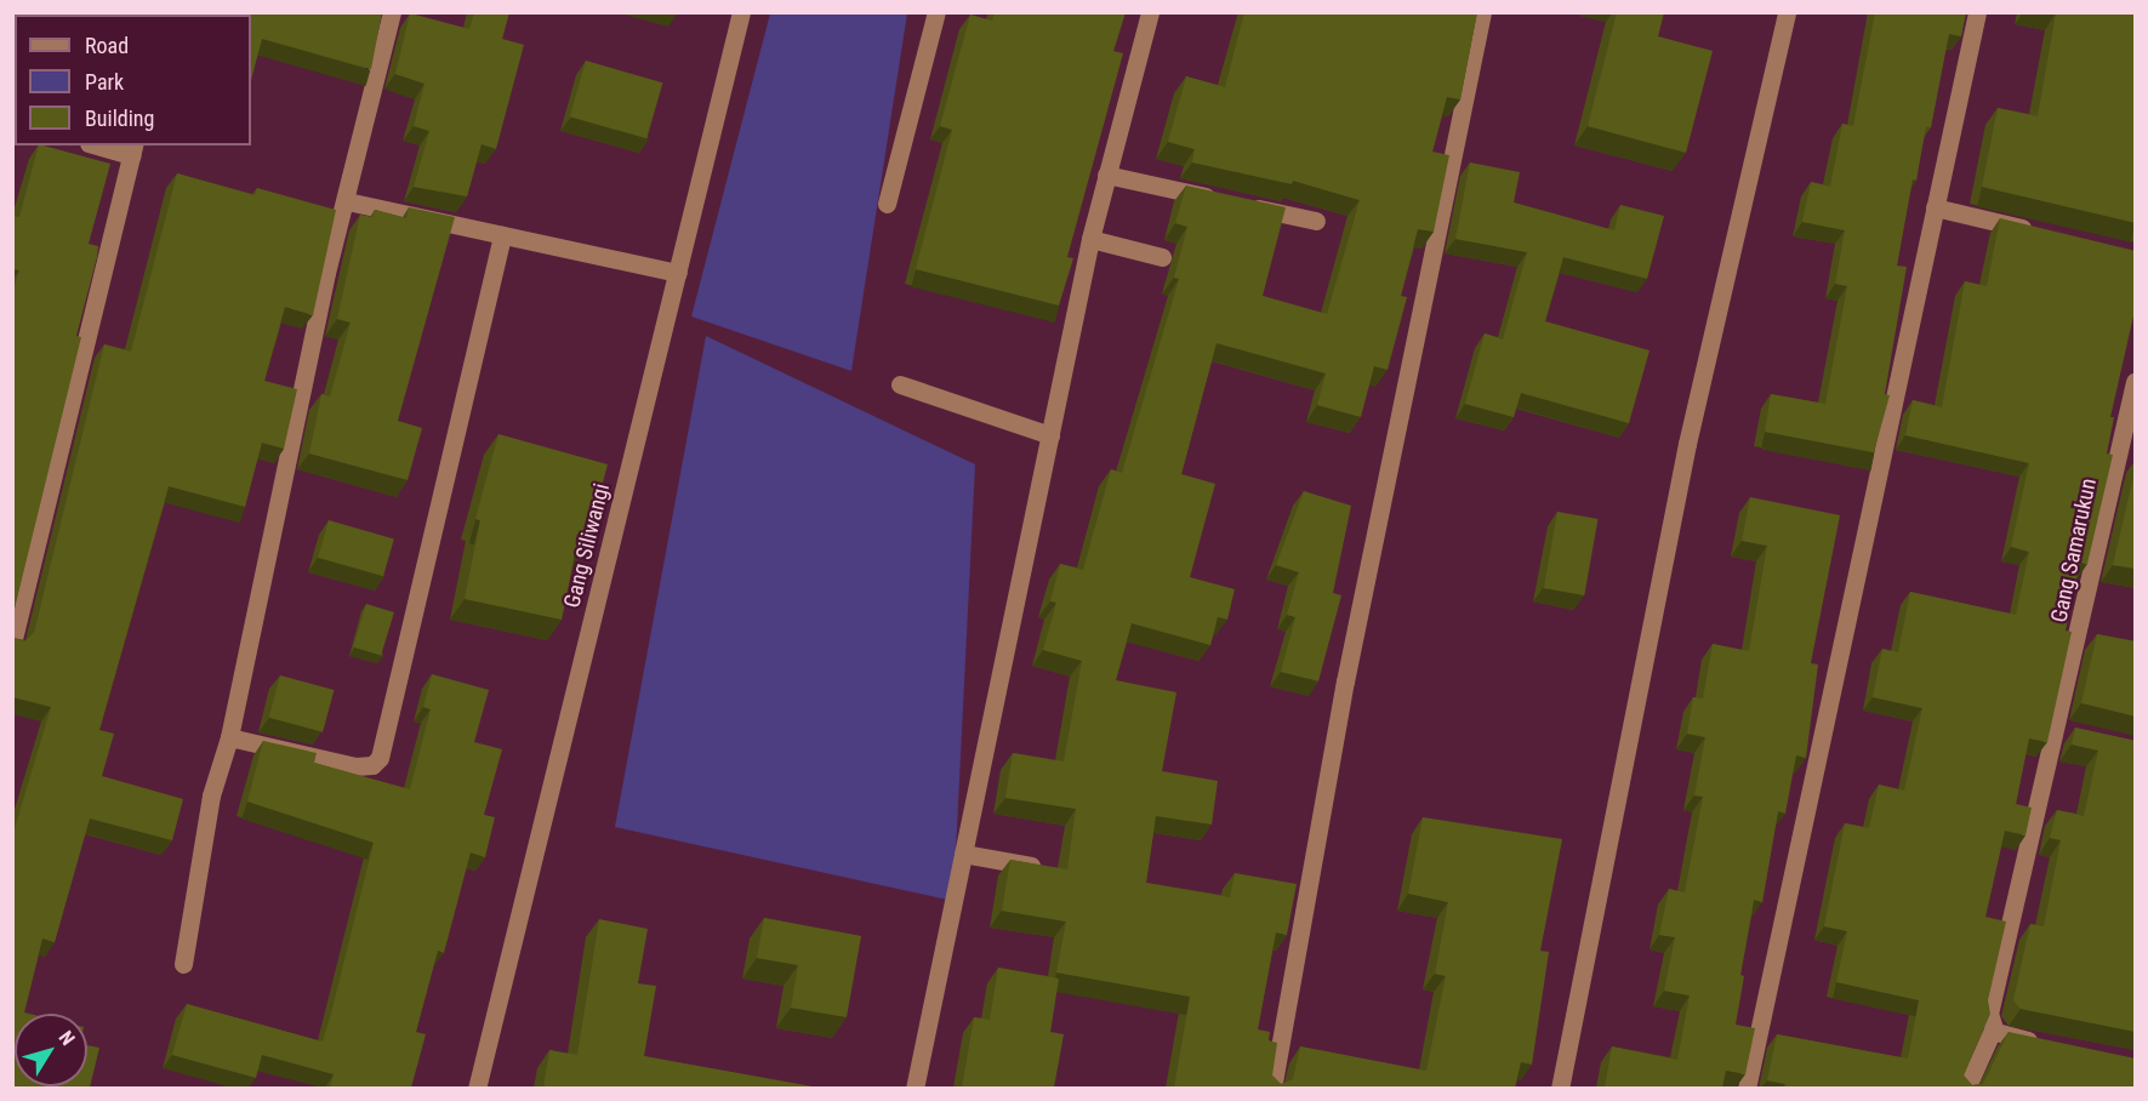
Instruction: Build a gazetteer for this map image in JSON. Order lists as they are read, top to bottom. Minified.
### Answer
{"streets":{"street":["Gang Siliwangi","Gang Samarukun"]},"legend":["Road","Park","Building"],"north":"top right"}
